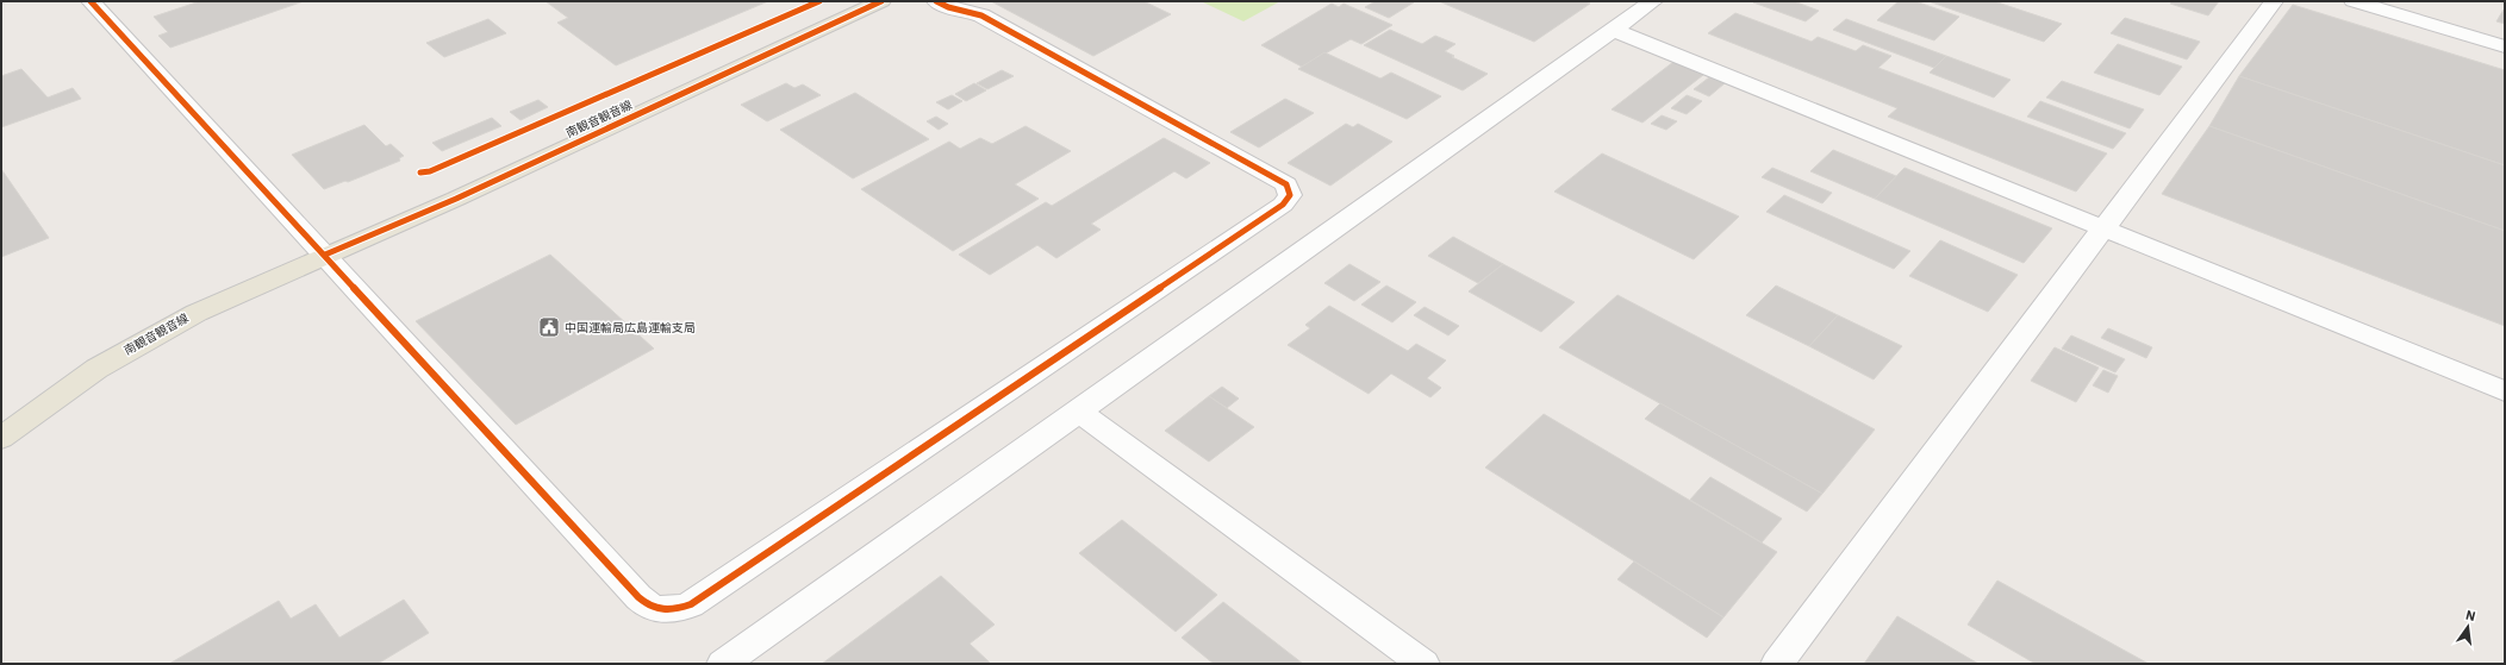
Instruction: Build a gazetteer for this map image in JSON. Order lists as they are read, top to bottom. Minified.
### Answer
{"streets":{"main road":["南観音観音線"]},"places":{"public building":["中国運輸局広島運輸支局"]},"north":"top"}
